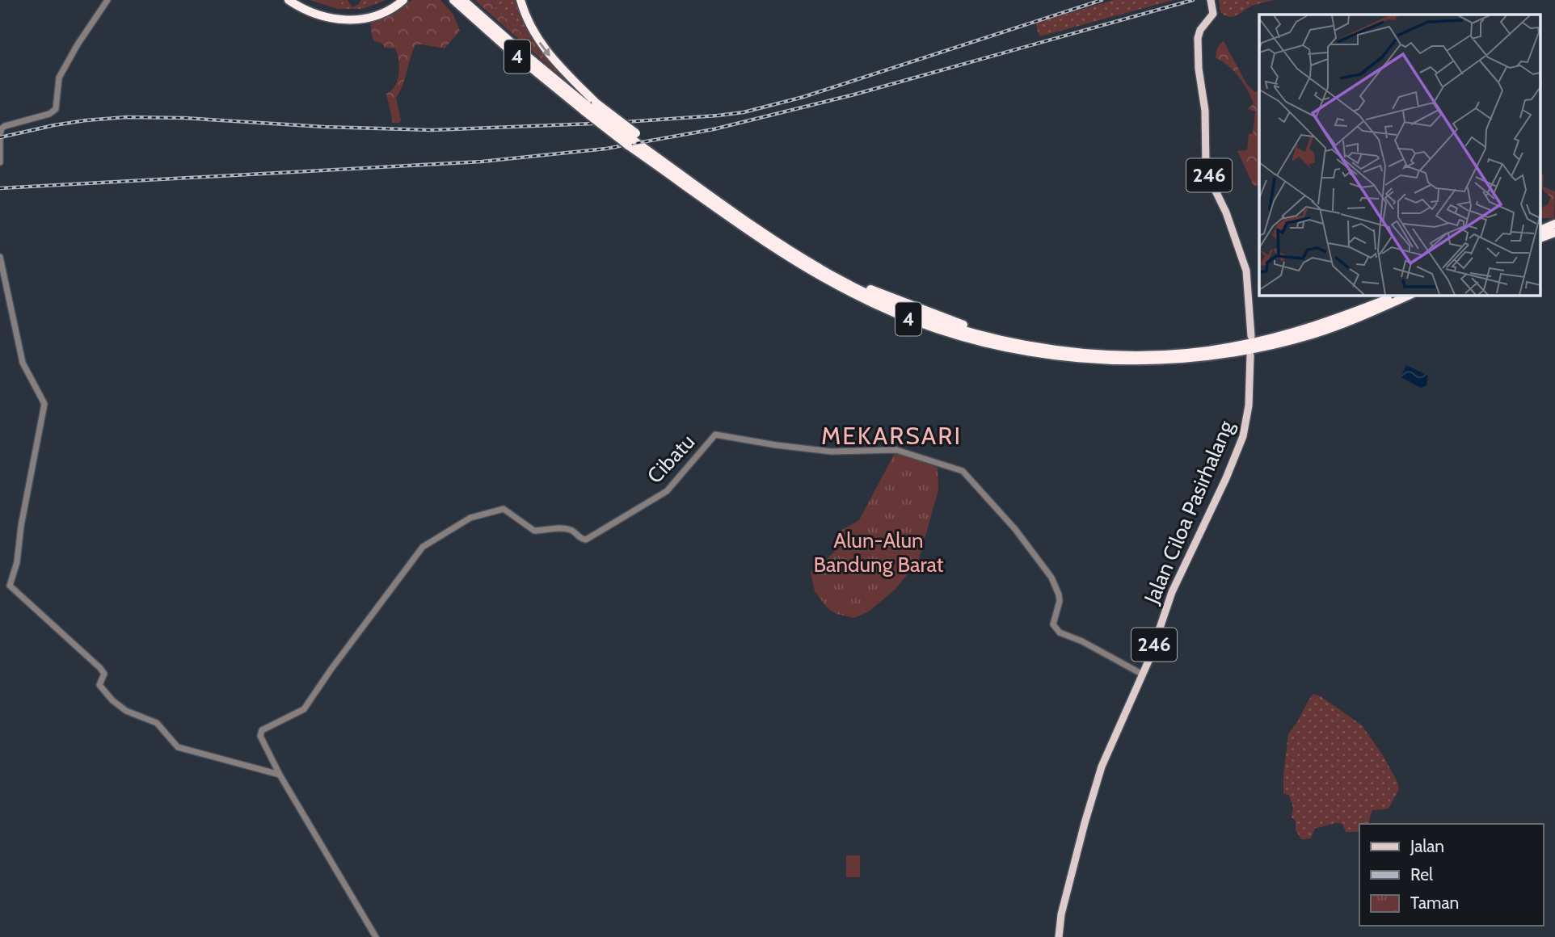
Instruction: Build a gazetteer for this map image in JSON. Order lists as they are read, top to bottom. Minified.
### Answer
{"streets":{"highway":["4"],"main road":["246","Jalan Ciloa Pasirhalang"],"street":["Cibatu"]},"crossings":[["Cibatu","Jalan Ciloa Pasirhalang"]],"districts":["MEKARSARI"],"parks":["Alun-Alun Bandung Barat"],"legend":["Jalan","Rel","Taman"]}
